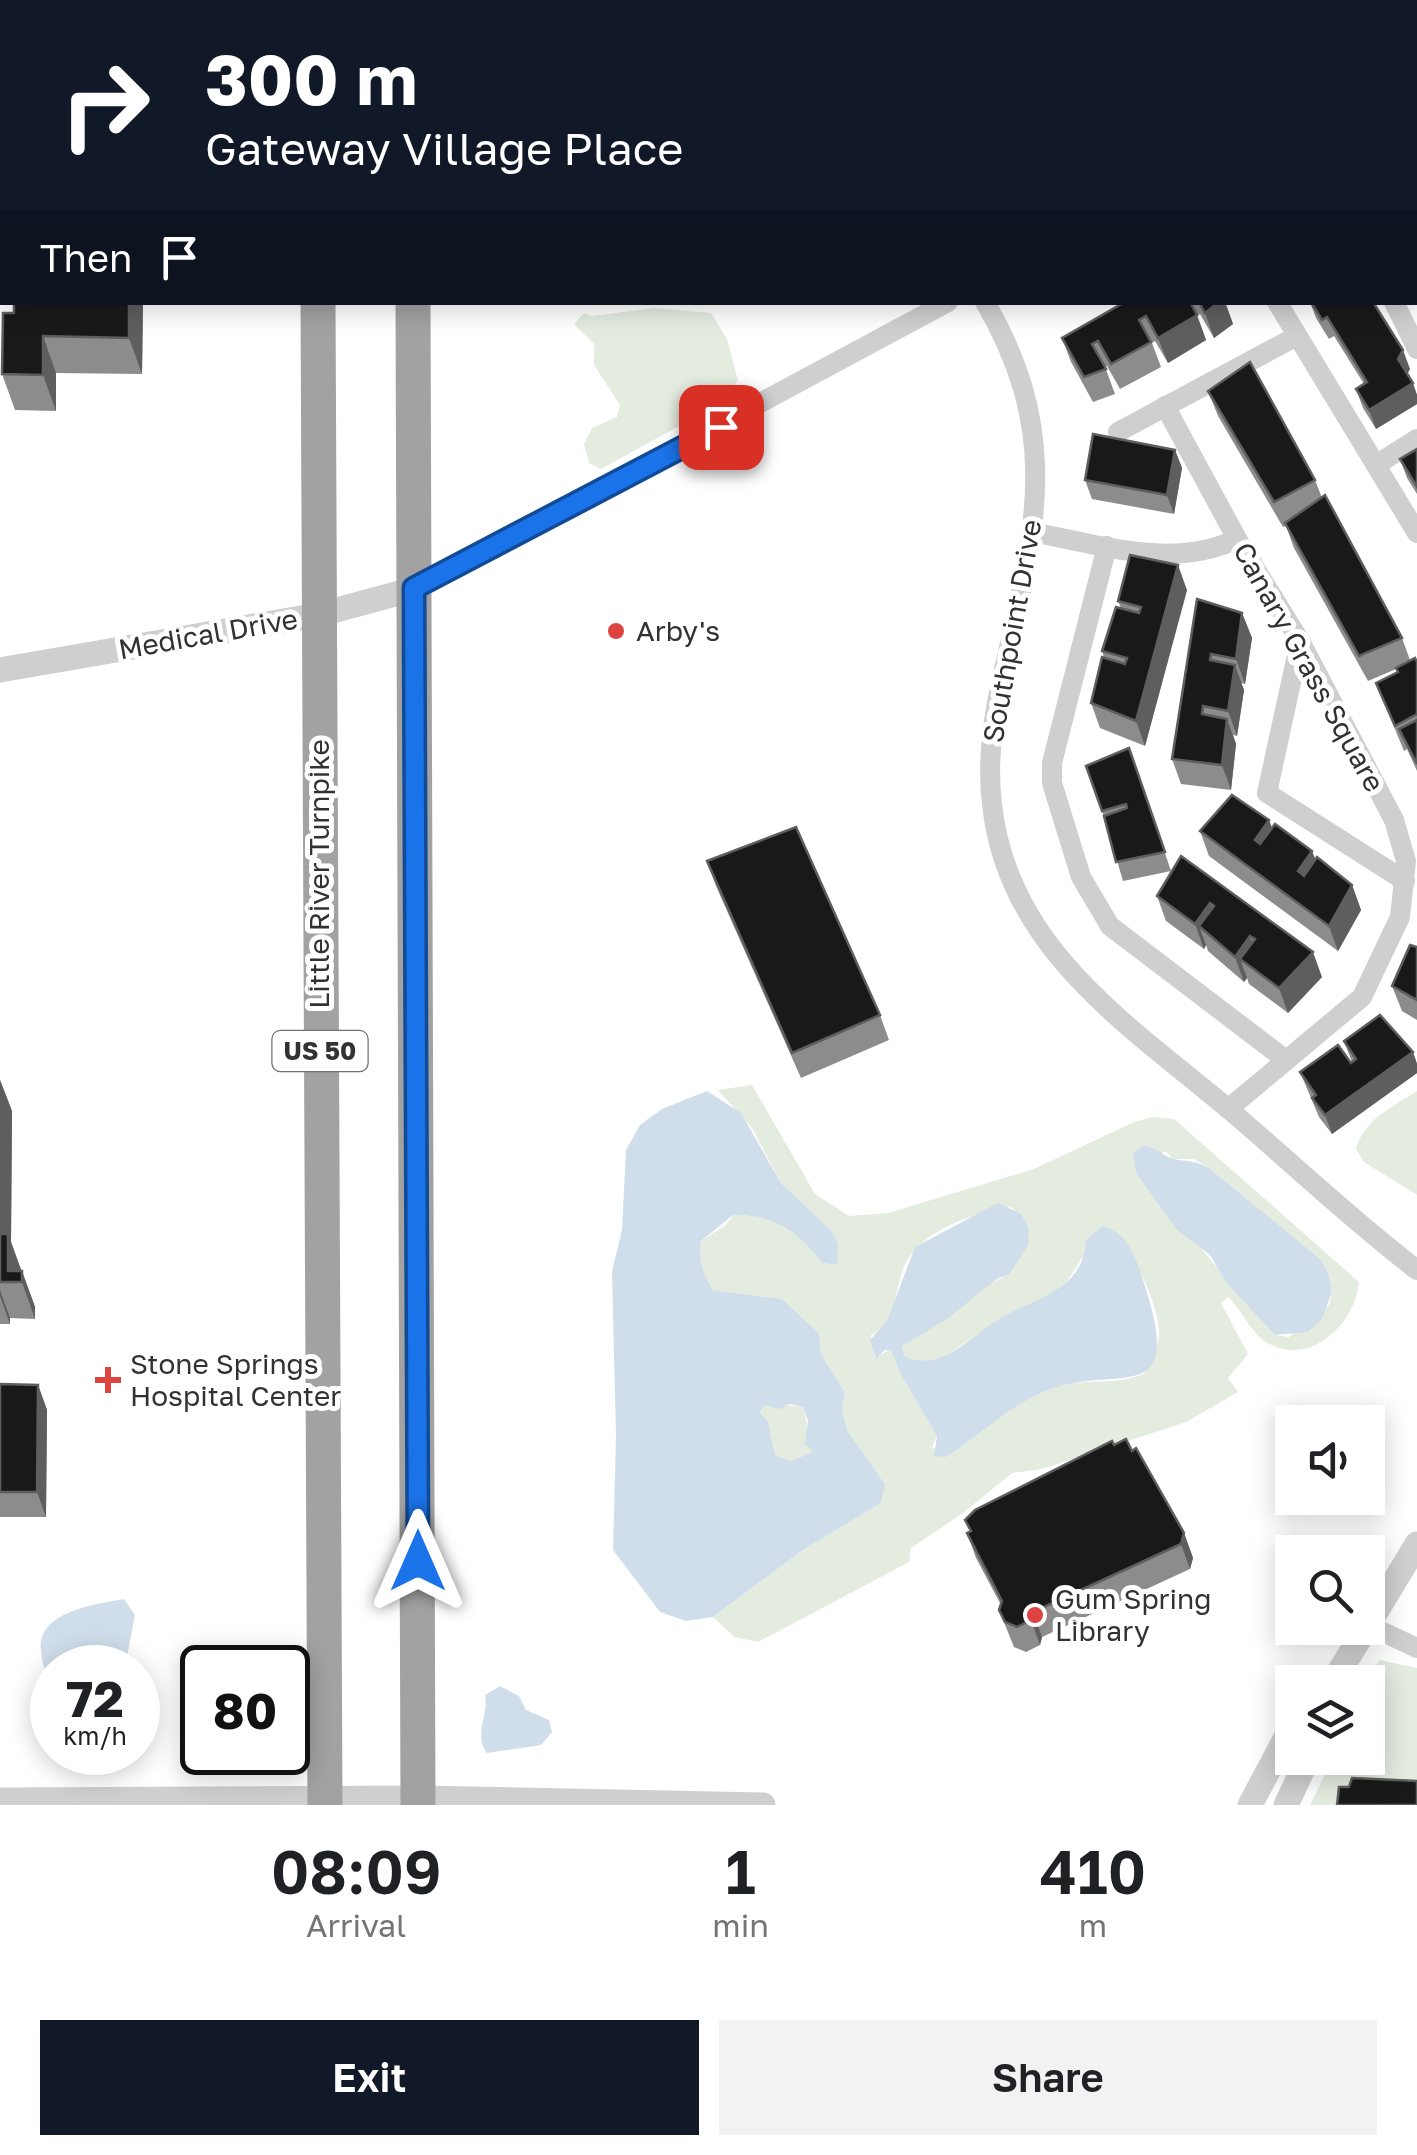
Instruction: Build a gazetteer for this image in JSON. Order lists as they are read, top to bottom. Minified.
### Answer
{"streets":{"highway":["Little River Turnpike","US 50"],"street":["Southpoint Drive","Medical Drive","Canary Grass Square"]},"crossings":[["Southpoint Drive","Canary Grass Square"],["Medical Drive","Little River Turnpike"]],"places":{"other":["Arby's","Gum Spring Library"],"health":["Stone Springs Hospital Center"]},"page":{"turn":["300 m","Gateway Village Place"],"then":"Then","speed":"72 km/h","limit":"80","eta":["08:09","Arrival","1","min","410","m"],"buttons":["Exit","Share"]}}
